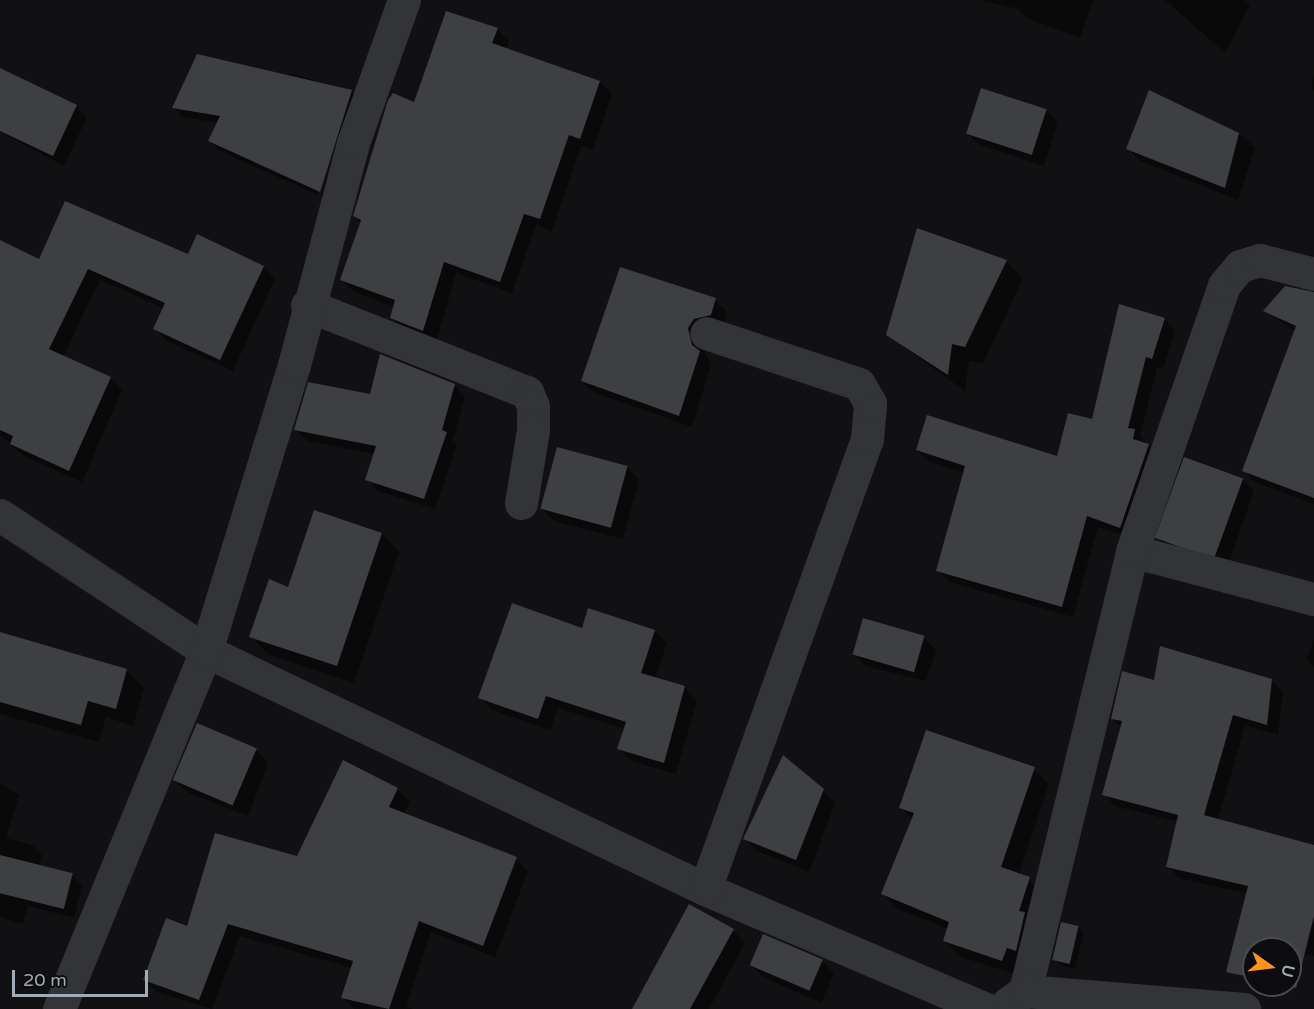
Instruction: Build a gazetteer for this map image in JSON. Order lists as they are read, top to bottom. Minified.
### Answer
{"scale_bar":"20 m","north":"right"}
